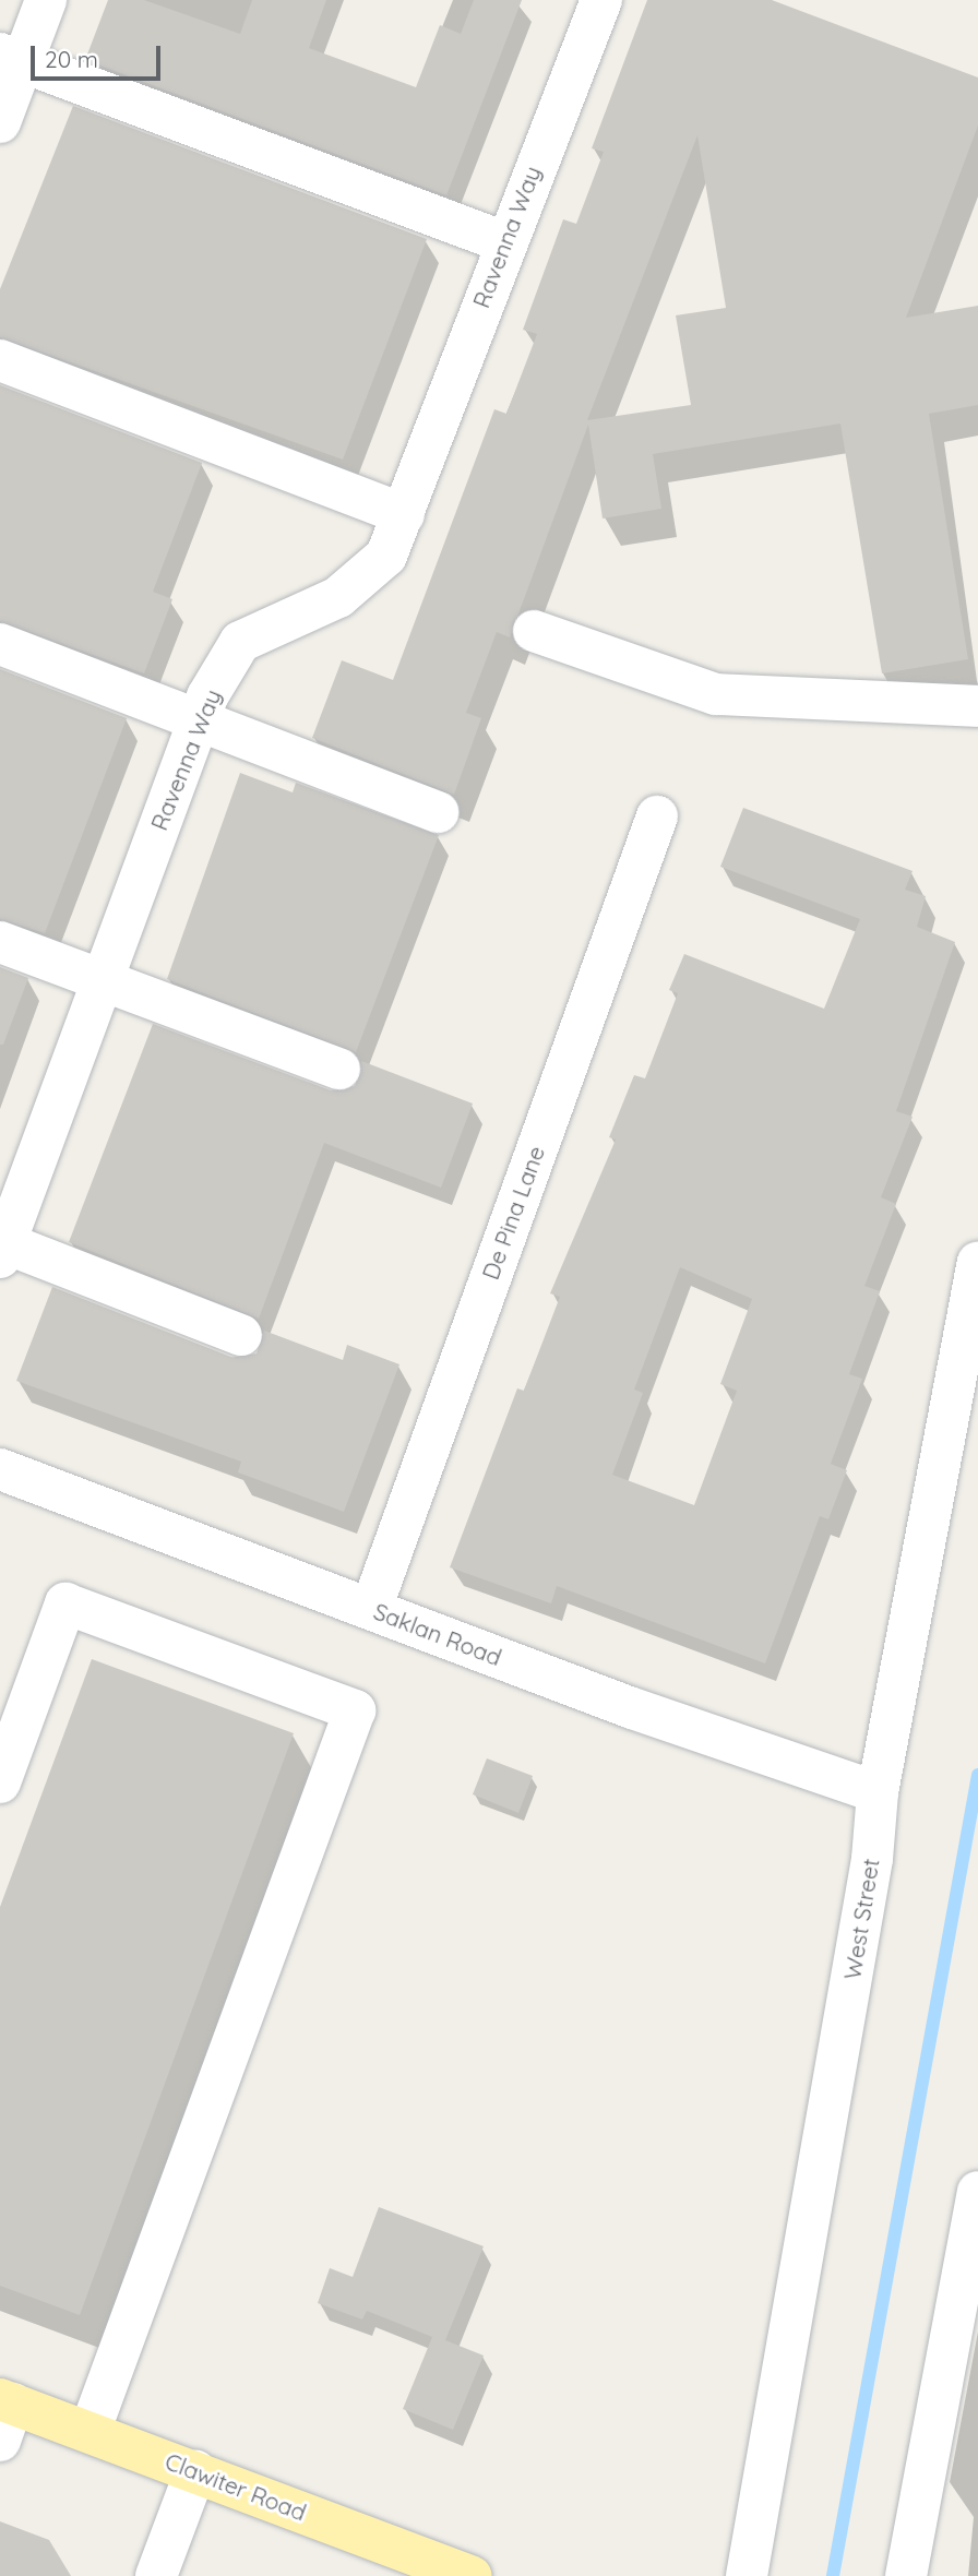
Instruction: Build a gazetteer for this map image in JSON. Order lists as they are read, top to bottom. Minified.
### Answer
{"streets":{"main road":["Clawiter Road"],"street":["Ravenna Way","De Pina Lane","Saklan Road","West Street"]},"crossings":[["De Pina Lane","Saklan Road"],["Saklan Road","West Street"]],"scale_bar":"20 m"}
